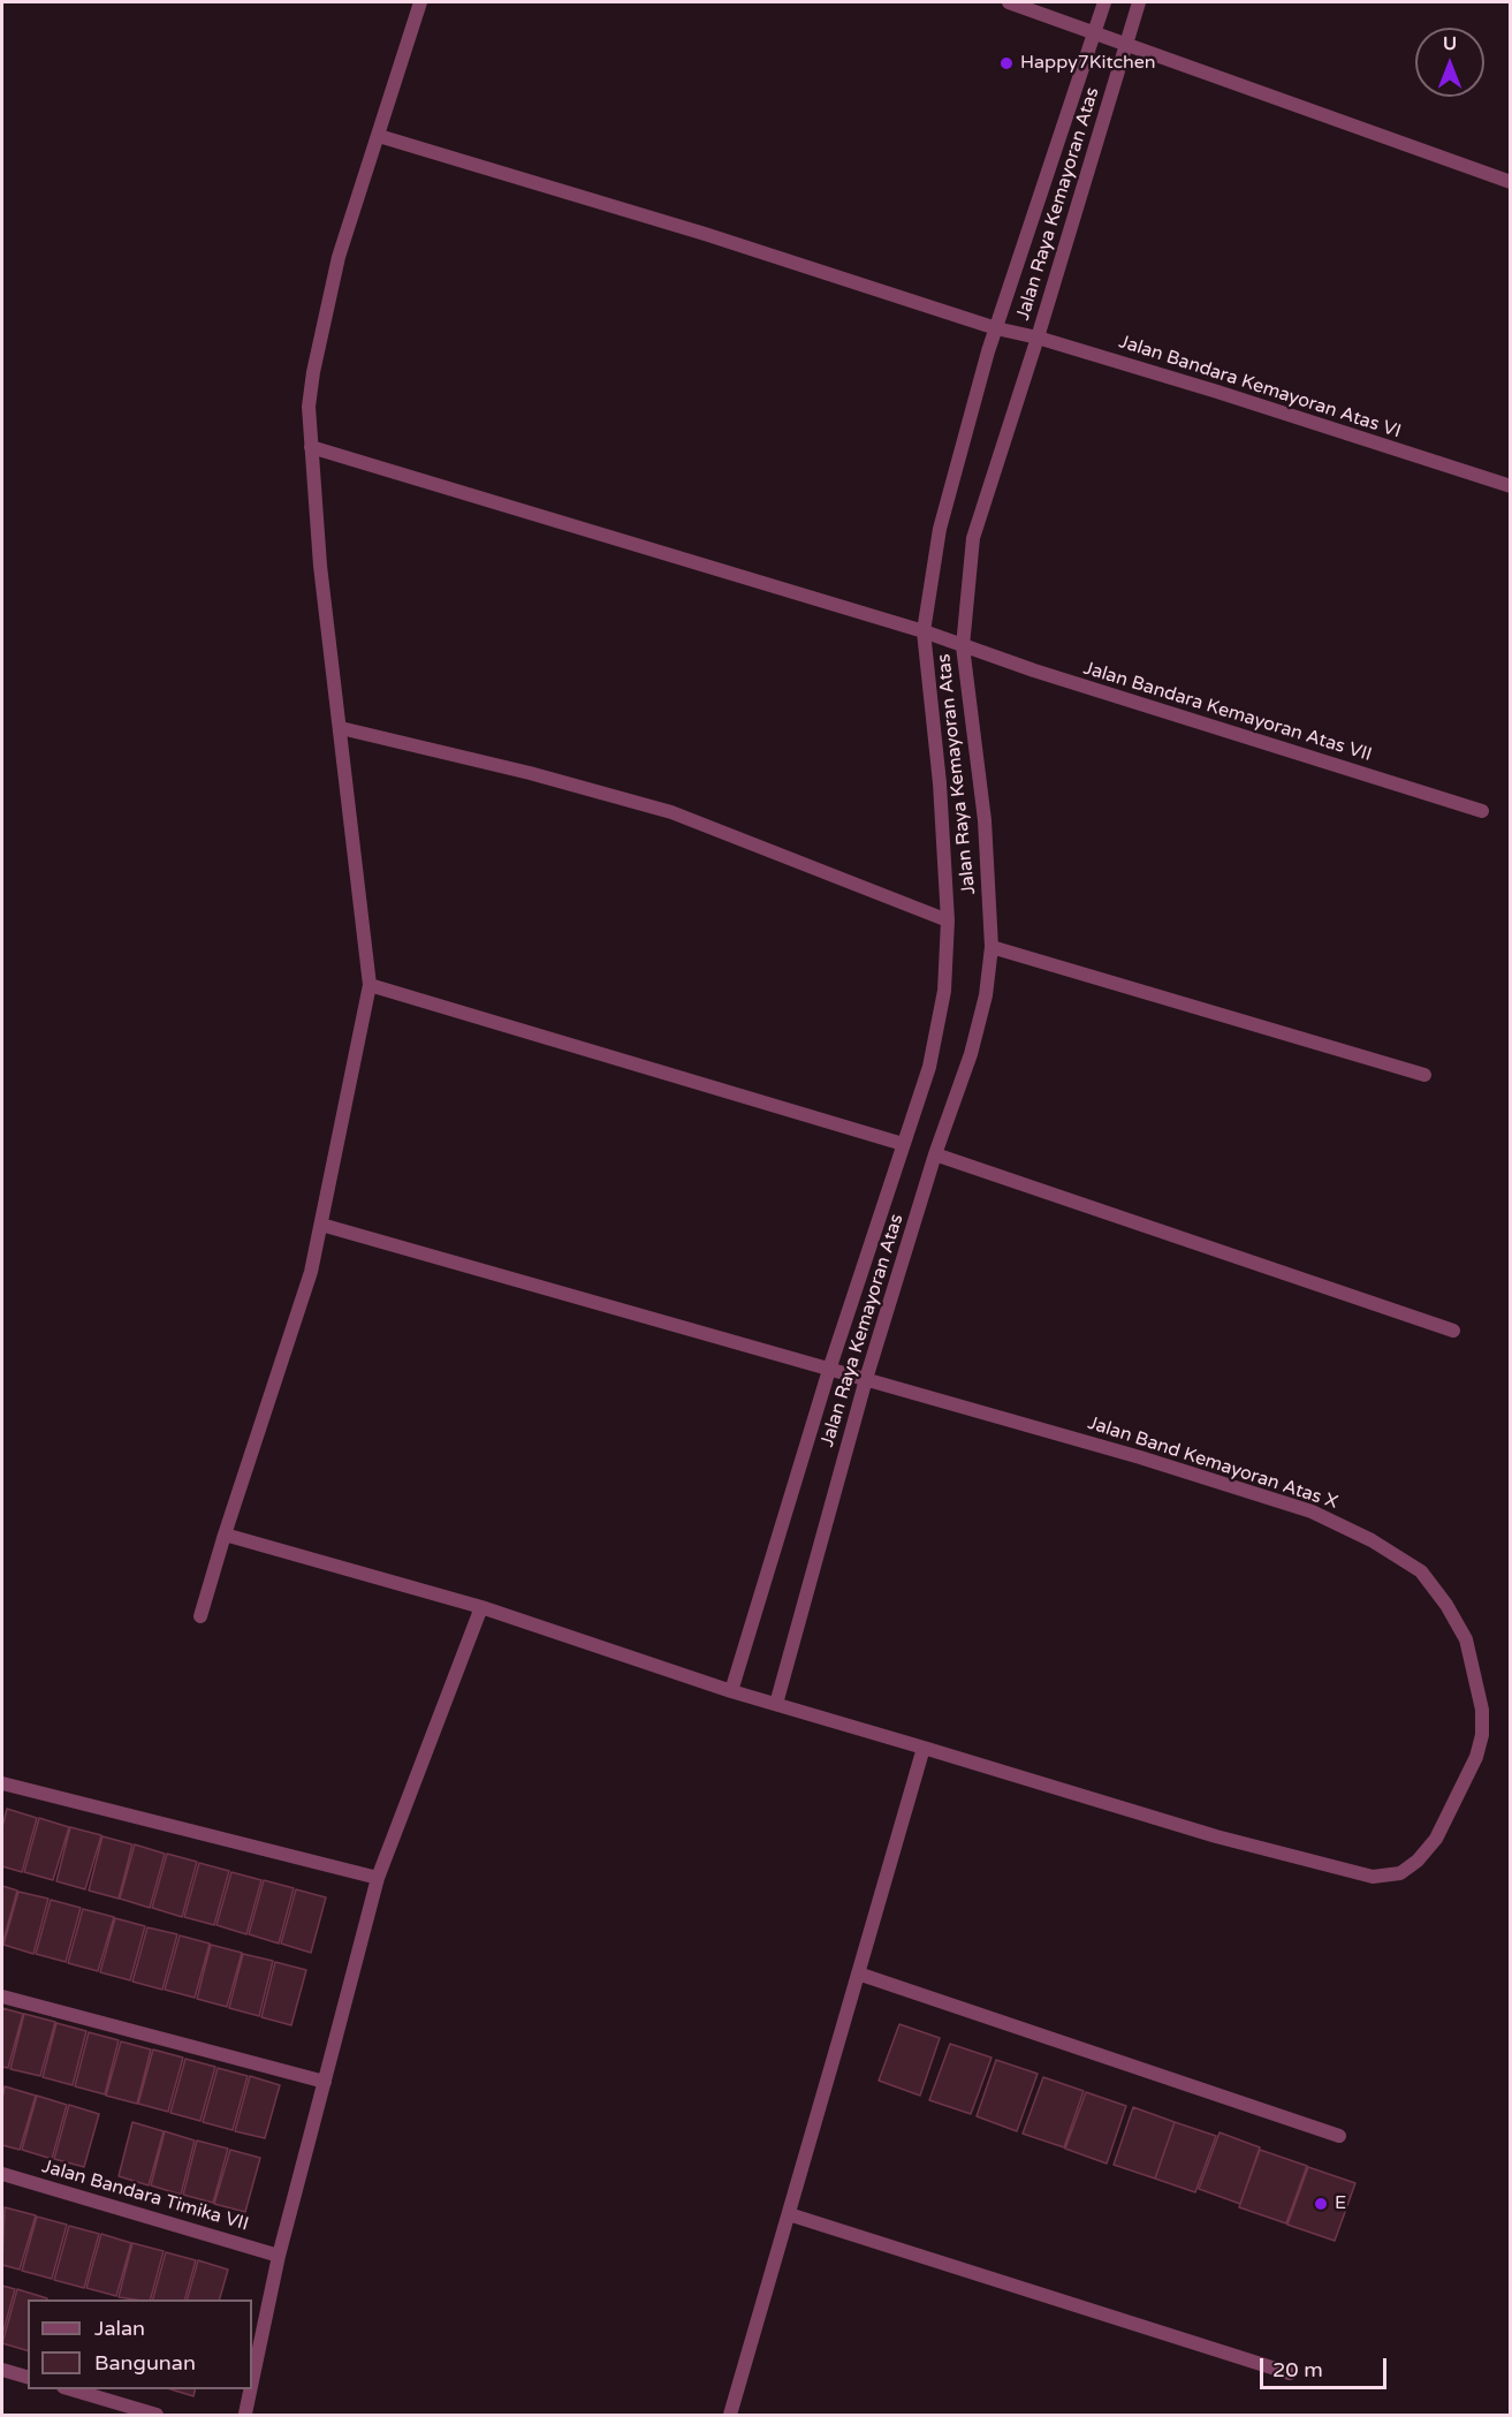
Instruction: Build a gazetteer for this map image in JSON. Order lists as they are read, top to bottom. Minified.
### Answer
{"streets":{"street":["Jalan Raya Kemayoran Atas","Jalan Bandara Kemayoran Atas VI","Jalan Bandara Kemayoran Atas VII","Jalan Band Kemayoran Atas X","Jalan Bandara Timika VII"]},"crossings":[["Jalan Raya Kemayoran Atas","Jalan Bandara Kemayoran Atas VI"],["Jalan Raya Kemayoran Atas","Jalan Bandara Kemayoran Atas VII"],["Jalan Raya Kemayoran Atas","Jalan Band Kemayoran Atas X"]],"places":["Happy7Kitchen","E"],"legend":["Jalan","Bangunan"],"scale_bar":"20 m","north":"top"}
